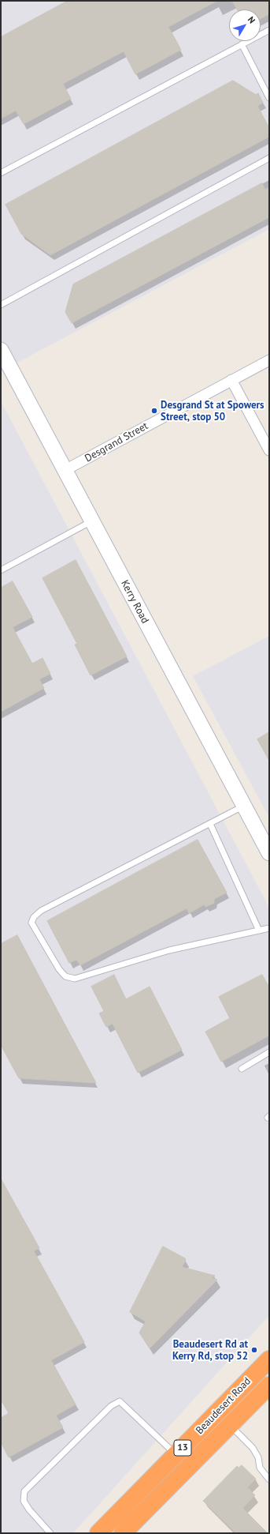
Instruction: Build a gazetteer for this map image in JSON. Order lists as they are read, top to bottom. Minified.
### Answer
{"streets":{"highway":["Beaudesert Road","13"],"street":["Desgrand Street","Kerry Road"]},"crossings":[["Desgrand Street","Kerry Road"]],"places":["Desgrand St at Spowers Street, stop 50","Beaudesert Rd at Kerry Rd, stop 52"],"north":"top right"}
